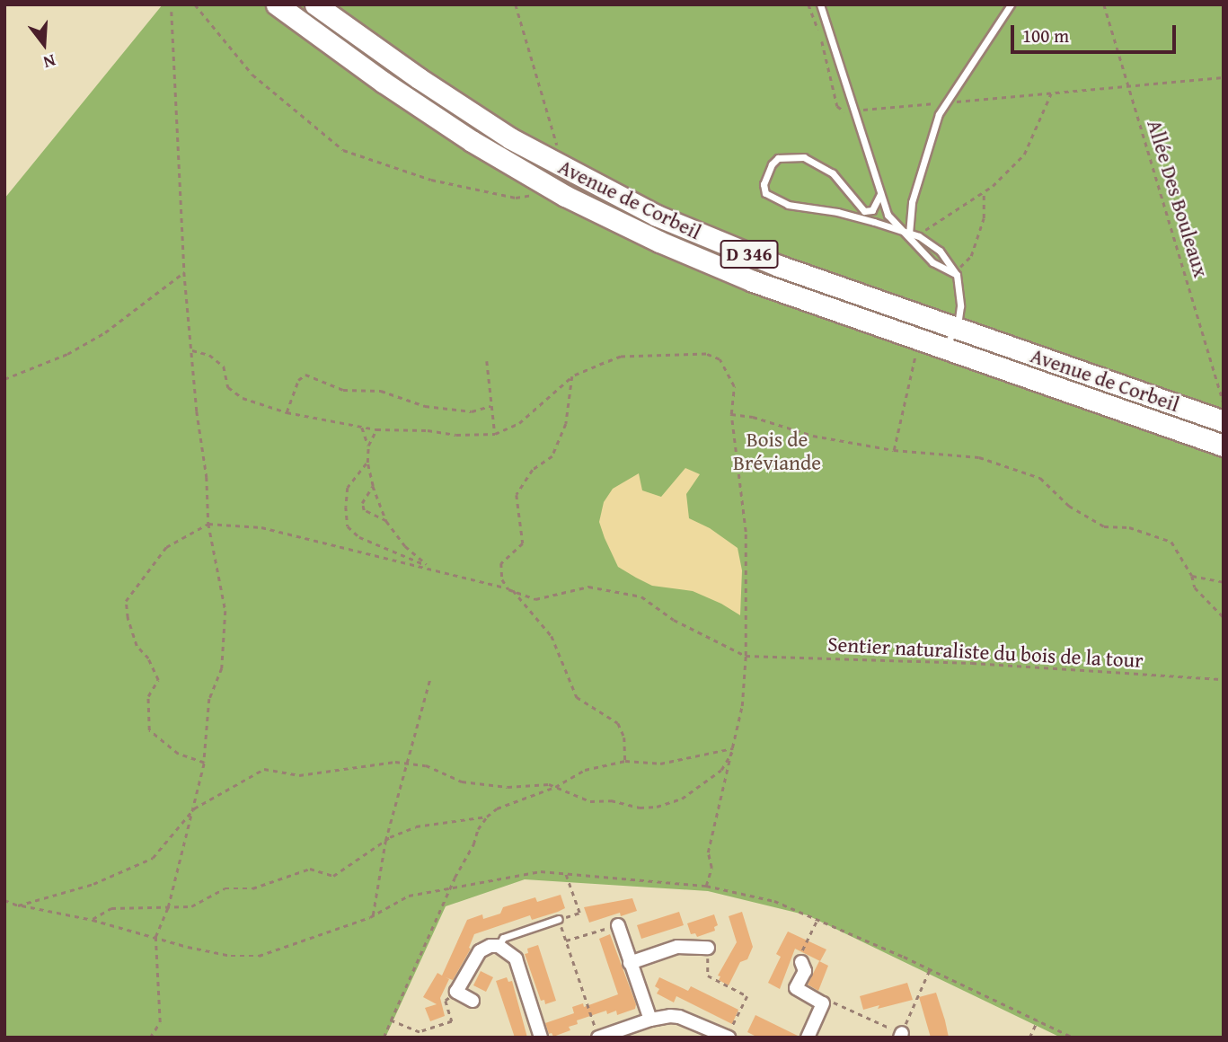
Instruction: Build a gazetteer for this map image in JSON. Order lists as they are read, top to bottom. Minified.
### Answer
{"streets":{"main road":["Avenue de Corbeil","D 346"],"path":["Allée Des Bouleaux","Sentier naturaliste du bois de la tour"]},"parks":["Bois de Bréviande"],"scale_bar":"100 m","north":"bottom"}
